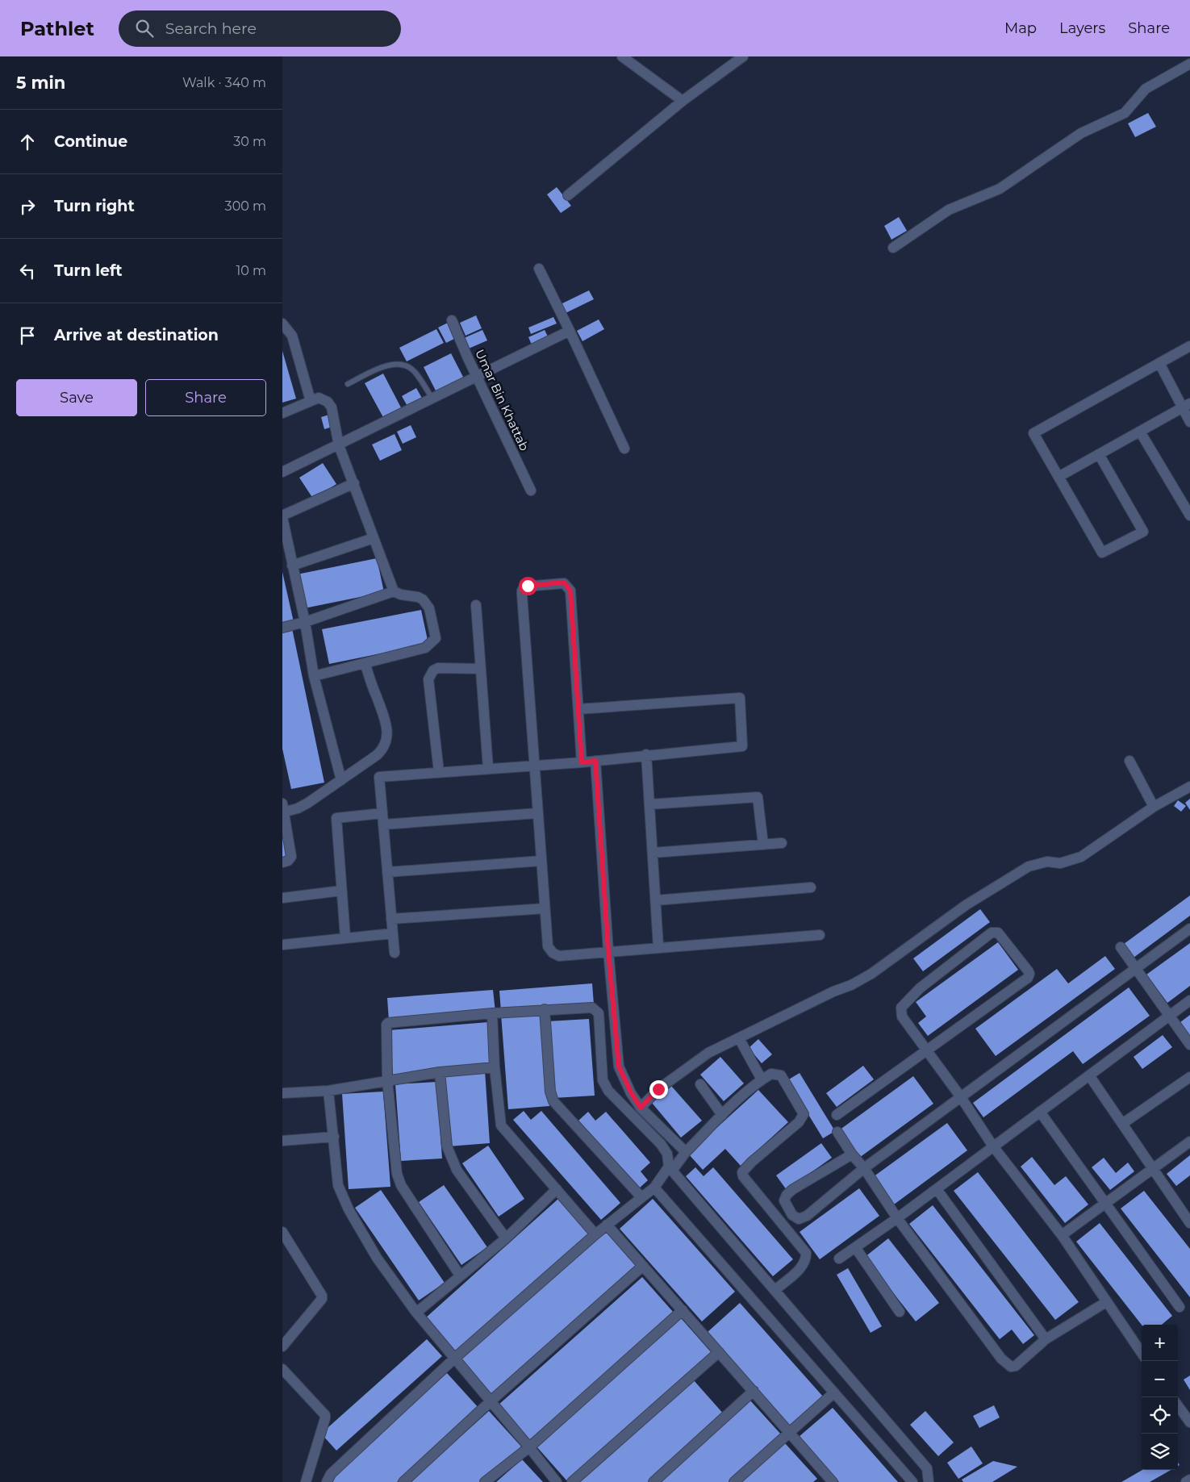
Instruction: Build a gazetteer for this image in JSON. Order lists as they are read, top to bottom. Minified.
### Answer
{"streets":{"street":["Umar Bin Khattab"]},"page":{"header":"Pathlet","search":"Search here","nav":["Map","Layers","Share"],"heading":["5 min","Walk · 340 m"],"list":[["Continue","30 m"],["Turn right","300 m"],["Turn left","10 m"],"Arrive at destination"],"buttons":["Save","Share"],"map_buttons":["+","−"]}}
